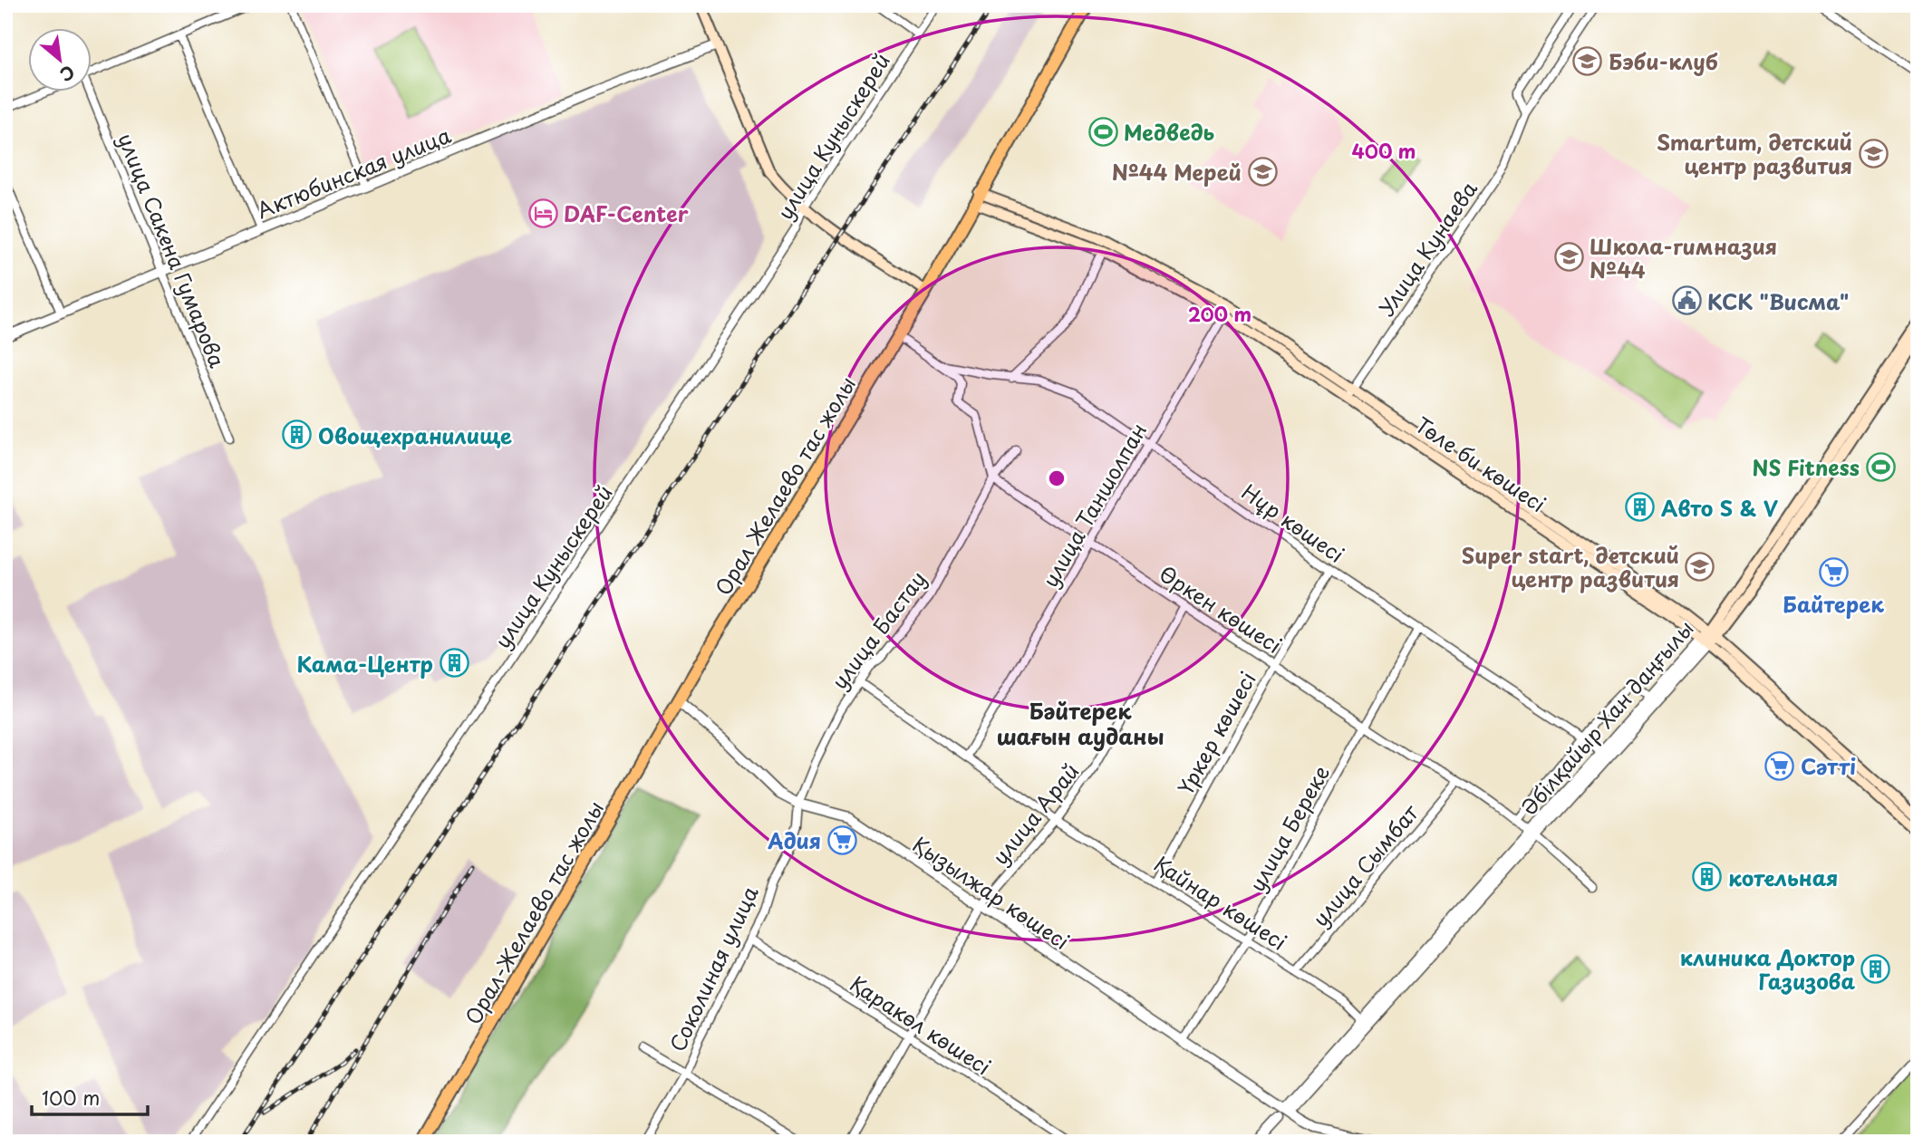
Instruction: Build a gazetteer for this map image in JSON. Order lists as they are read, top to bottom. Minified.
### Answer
{"streets":{"main road":["Төле би көшесі","Орал Желаево тас жолы","Әбілқайыр Хан даңғылы","Орал-Желаево тас жолы"],"street":["улица Куныскерей","Актюбинская улица","Улица Кунаева","улица Сакена Гумарова","улица Таншолпан","Нұр көшесі","Өркен көшесі","улица Бастау","Үркер көшесі","улица Арай","улица Береке","улица Сымбат","Қызылжар көшесі","Қайнар көшесі","Соколиная улица","Қаракөл көшесі"]},"crossings":[["Актюбинская улица","улица Сакена Гумарова"],["Улица Кунаева","Төле би көшесі"],["Төле би көшесі","улица Таншолпан"],["Төле би көшесі","Әбілқайыр Хан даңғылы"],["Орал Желаево тас жолы","Қызылжар көшесі"],["Орал Желаево тас жолы","Орал-Желаево тас жолы"],["улица Таншолпан","Нұр көшесі"],["улица Таншолпан","Өркен көшесі"],["улица Таншолпан","Қайнар көшесі"],["Нұр көшесі","Әбілқайыр Хан даңғылы"],["Нұр көшесі","Үркер көшесі"],["Нұр көшесі","улица Береке"],["Өркен көшесі","улица Бастау"],["Өркен көшесі","Әбілқайыр Хан даңғылы"],["Өркен көшесі","Үркер көшесі"],["Өркен көшесі","улица Арай"],["Өркен көшесі","улица Береке"],["Өркен көшесі","улица Сымбат"],["улица Бастау","Қызылжар көшесі"],["улица Бастау","Қайнар көшесі"],["улица Бастау","Соколиная улица"],["Әбілқайыр Хан даңғылы","Қызылжар көшесі"],["Әбілқайыр Хан даңғылы","Қайнар көшесі"],["Үркер көшесі","Қайнар көшесі"],["улица Арай","Қызылжар көшесі"],["улица Арай","Қайнар көшесі"],["улица Арай","Қаракөл көшесі"],["улица Береке","Қызылжар көшесі"],["улица Береке","Қайнар көшесі"],["улица Сымбат","Қайнар көшесі"],["Қызылжар көшесі","Орал-Желаево тас жолы"],["Қызылжар көшесі","Соколиная улица"],["Соколиная улица","Қаракөл көшесі"]],"districts":["Бәйтерек шағын ауданы"],"places":{"school or university":["Бэби-клуб","Smartum, детский центр развития","№44 Мерей","Школа-гимназия №44","Super start, детский центр развития"],"sports":["Медведь","NS Fitness"],"hotel":["DAF-Center"],"public building":["КСК \"Висма\""],"building":["Овощехранилище","Авто S & V","Кама-Центр","котельная","клиника Доктор Газизова"],"supermarket":["Байтерек","Cәтті","Адия"]},"scale_bar":"100 m","north":"bottom right","rings":["400 m","200 m"]}
